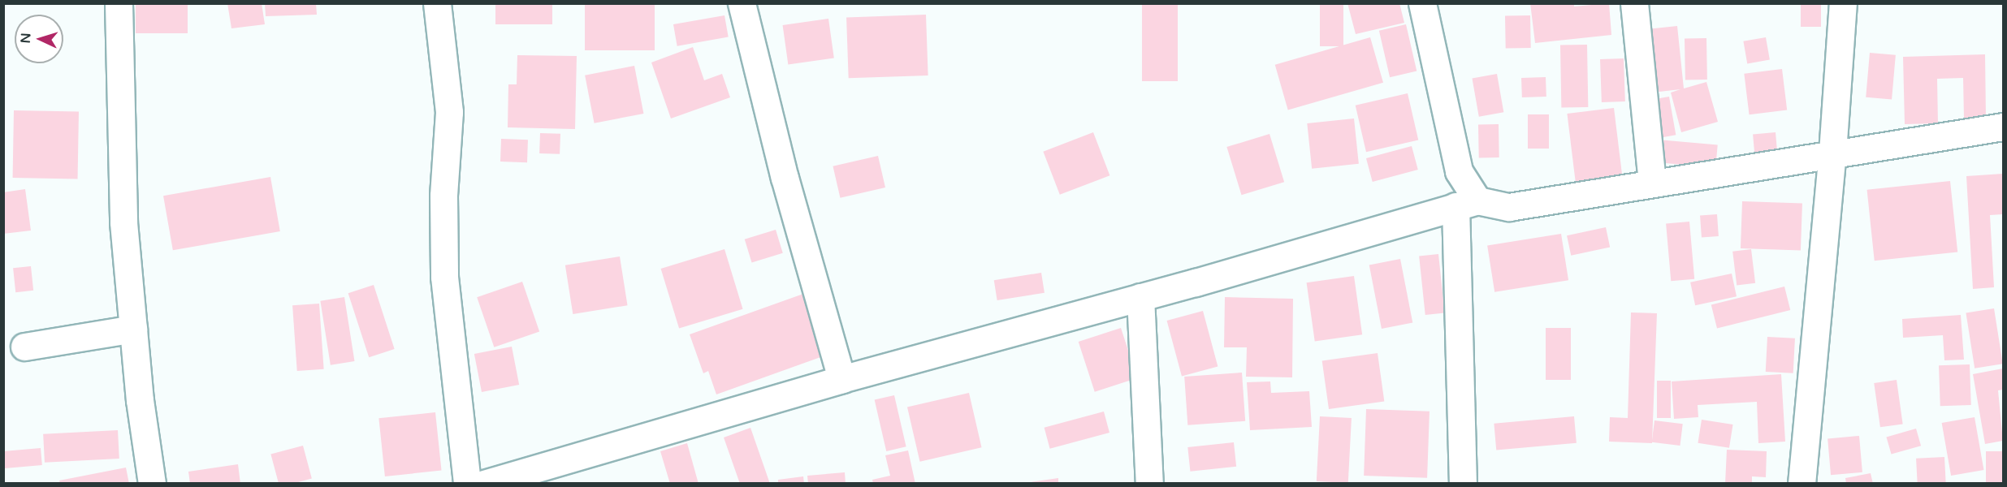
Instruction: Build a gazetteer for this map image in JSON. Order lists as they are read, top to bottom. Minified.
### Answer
{"north":"left"}
